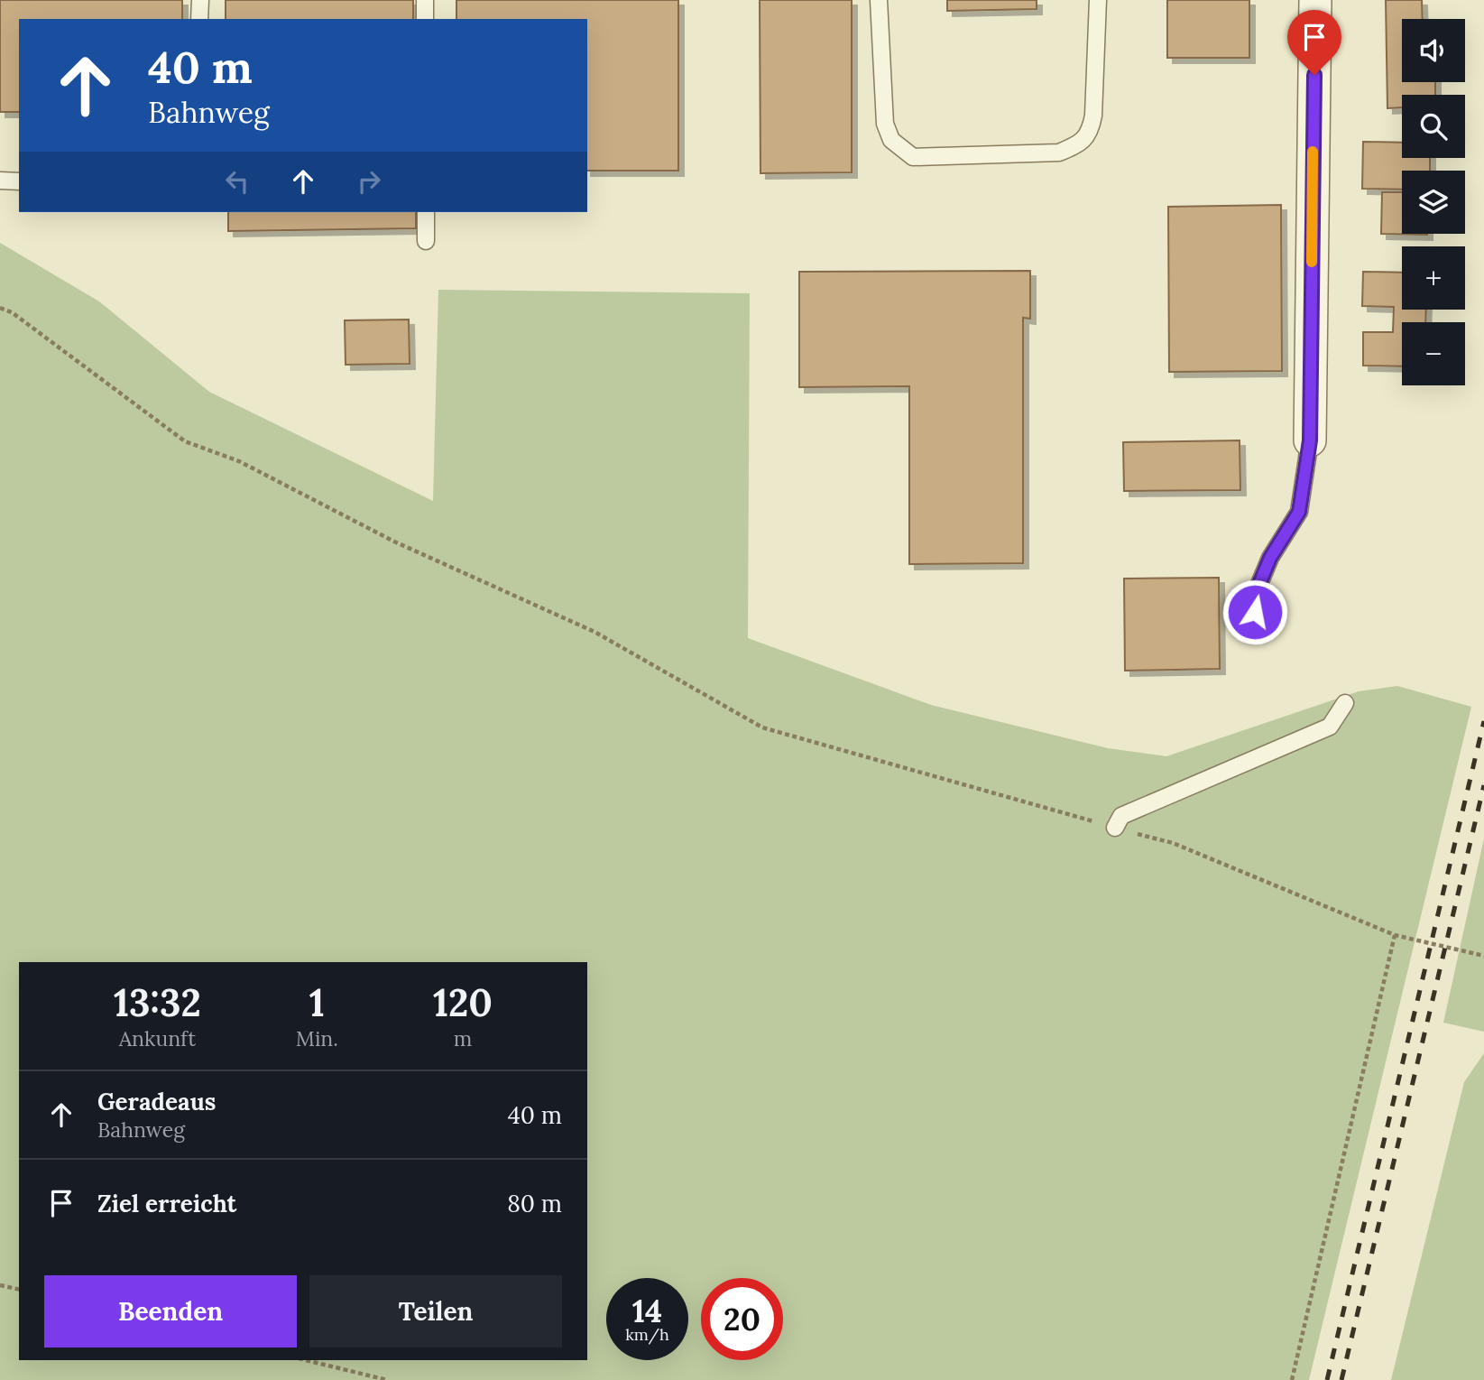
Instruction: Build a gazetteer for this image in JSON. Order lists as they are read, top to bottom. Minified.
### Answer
{"page":{"map_buttons":["+","−"],"turn":["40 m","Bahnweg"],"eta":["13:32","Ankunft","1","Min.","120","m"],"list":[{"name":"Geradeaus","note":"Bahnweg","value":"40 m"},{"name":"Ziel erreicht","value":"80 m"}],"buttons":["Beenden","Teilen"],"speed":"14 km/h","limit":"20"}}
